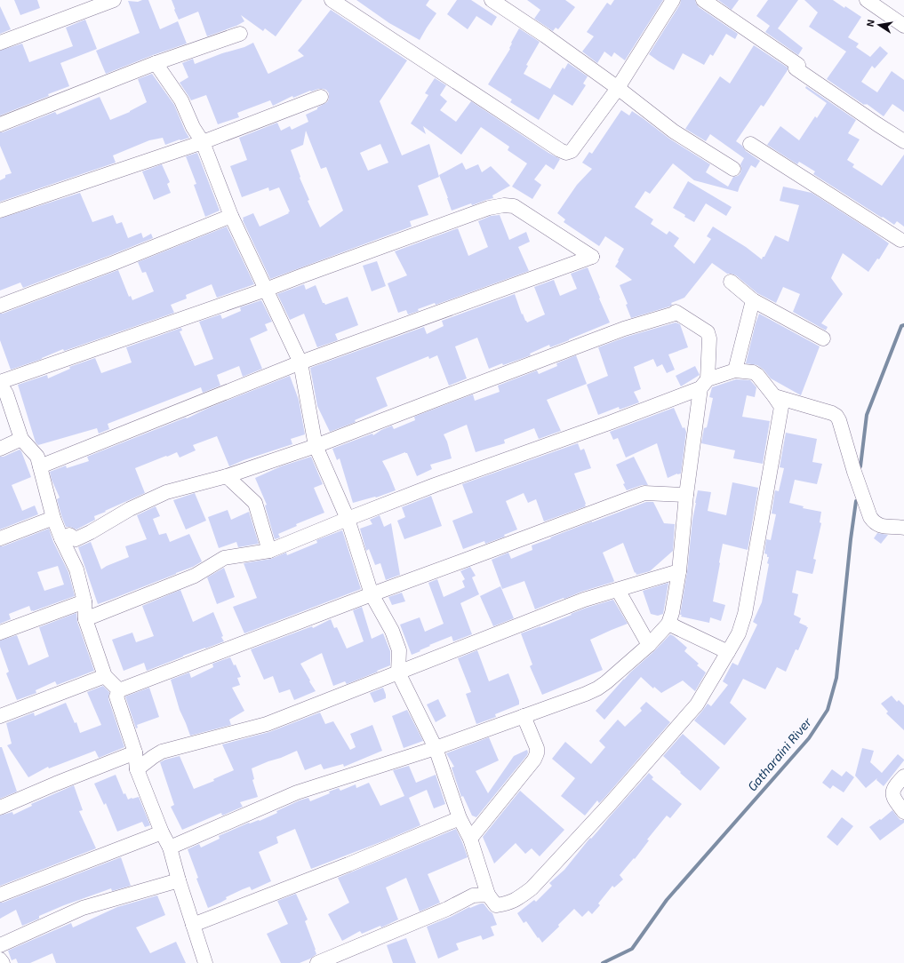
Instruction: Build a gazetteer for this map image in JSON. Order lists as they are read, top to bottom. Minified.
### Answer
{"water":["Gatharaini River"],"north":"left"}
